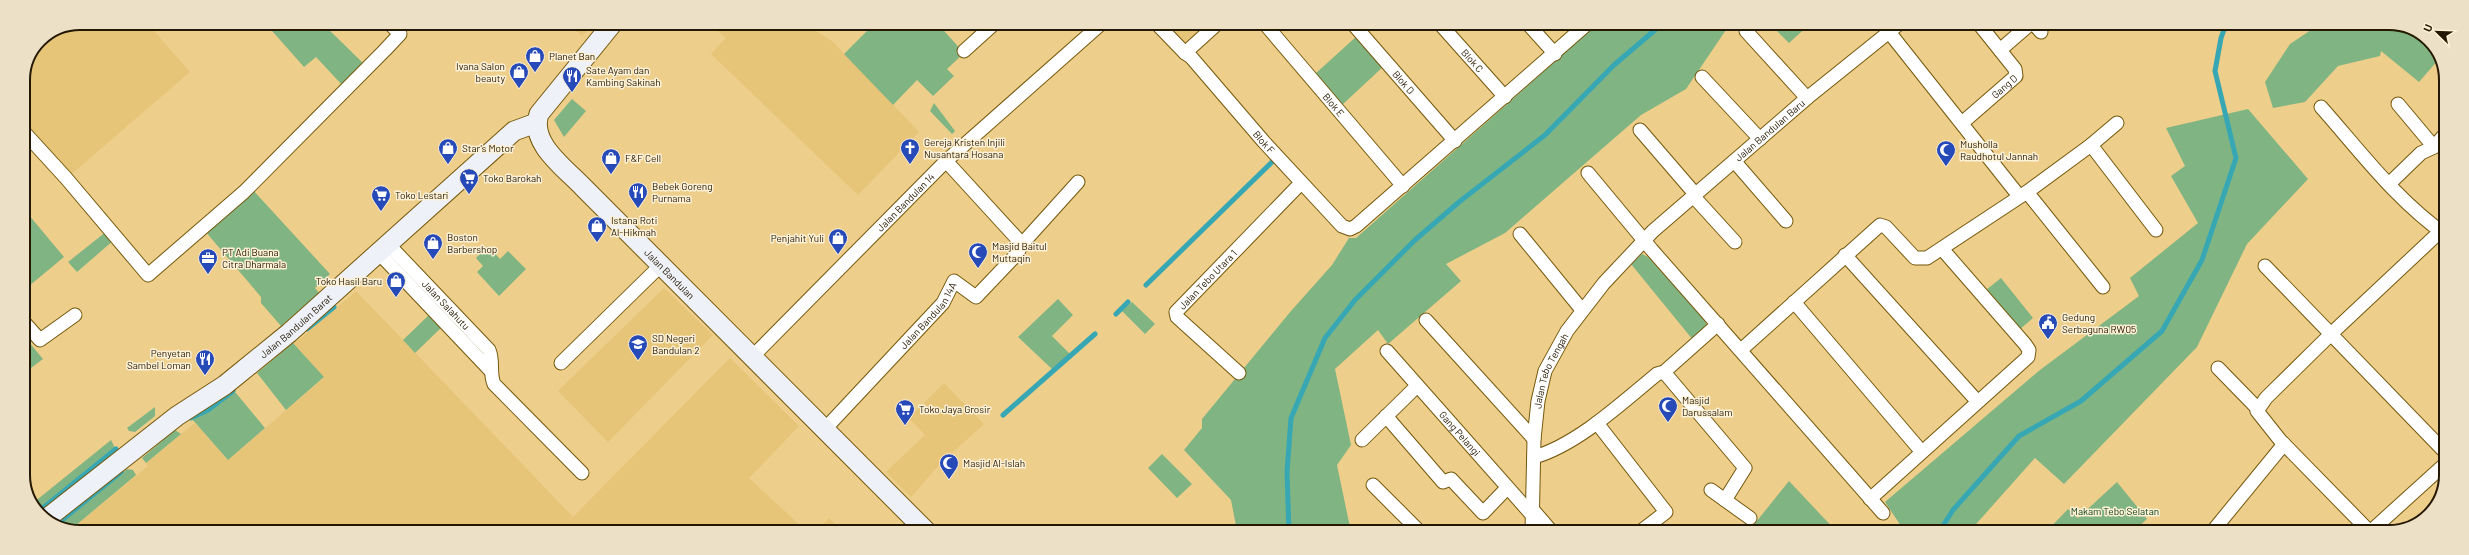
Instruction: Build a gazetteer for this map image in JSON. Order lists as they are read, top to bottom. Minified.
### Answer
{"streets":{"main road":["Jalan Bandulan","Jalan Bandulan Barat"],"street":["Blok C","Blok D","Gang D","Blok E","Jalan Bandulan Baru","Blok F","Jalan Bandulan 14","Jalan Tebo Utara 1","Jalan Salahutu","Jalan Bandulan 14A","Jalan Tebo Tengah","Gang Pelangi"]},"crossings":[["Blok E","Blok F"],["Jalan Bandulan Baru","Jalan Tebo Tengah"],["Blok F","Jalan Tebo Utara 1"],["Jalan Bandulan 14","Jalan Bandulan"],["Jalan Bandulan","Jalan Bandulan 14A"],["Jalan Bandulan","Jalan Bandulan Barat"],["Jalan Salahutu","Jalan Bandulan Barat"],["Jalan Tebo Tengah","Gang Pelangi"]],"parks":["Makam Tebo Selatan"],"places":{"shop":["Planet Ban","Ivana Salon beauty","Star's Motor","F&F Cell","Istana Roti Al-Hikmah","Penjahit Yuli","Boston Barbershop","Toko Hasil Baru"],"restaurant":["Sate Ayam dan Kambing Sakinah","Bebek Goreng Purnama","Penyetan Sambel Loman"],"church":["Gereja Kristen Injili Nusantara Hosana"],"mosque":["Musholla Raudhotul Jannah","Masjid Baitul Muttaqin","Masjid Darussalam","Masjid Al-Islah"],"supermarket":["Toko Barokah","Toko Lestari","Toko Jaya Grosir"],"office":["PT Adi Buana Citra Dharmala"],"public building":["Gedung Serbaguna RW05"],"school or university":["SD Negeri Bandulan 2"]},"north":"top left"}
